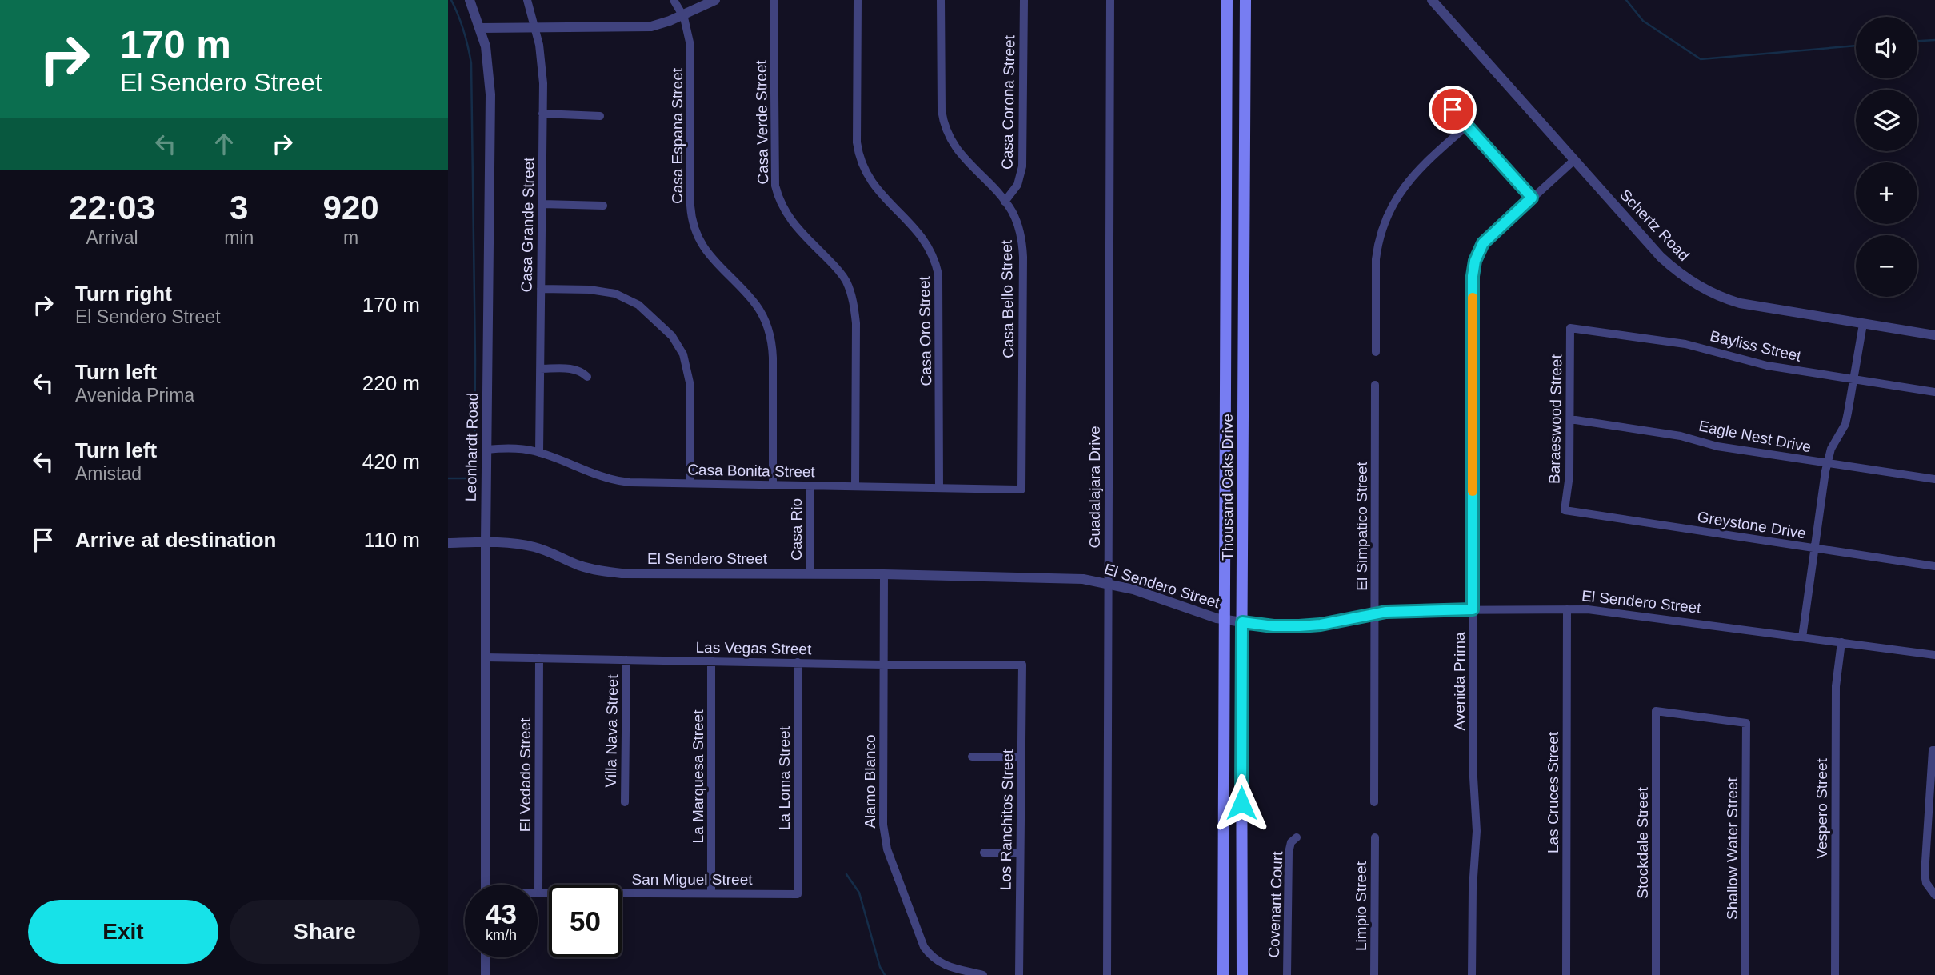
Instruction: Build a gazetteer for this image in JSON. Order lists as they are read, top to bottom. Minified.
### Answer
{"streets":{"main road":["Thousand Oaks Drive"],"street":["Casa Corona Street","Casa Verde Street","Casa Espana Street","Casa Grande Street","Schertz Road","Casa Bello Street","Casa Oro Street","Bayliss Street","Baraeswood Street","Eagle Nest Drive","Leonhardt Road","Casa Bonita Street","Guadalajara Drive","Greystone Drive","El Simpatico Street","Casa Rio","El Sendero Street","Las Vegas Street","Avenida Prima","Villa Nava Street","El Vedado Street","La Marquesa Street","La Loma Street","Alamo Blanco","Las Cruces Street","Vespero Street","Los Ranchitos Street","Stockdale Street","Shallow Water Street","San Miguel Street","Covenant Court","Limpio Street"]},"crossings":[["Casa Corona Street","Casa Bello Street"],["Casa Verde Street","Casa Bonita Street"],["Casa Espana Street","Casa Bonita Street"],["Casa Grande Street","Casa Bonita Street"],["Schertz Road","Avenida Prima"],["Casa Bello Street","Casa Bonita Street"],["Casa Oro Street","Casa Bonita Street"],["Bayliss Street","Baraeswood Street"],["Baraeswood Street","Eagle Nest Drive"],["Baraeswood Street","Greystone Drive"],["Leonhardt Road","Casa Bonita Street"],["Leonhardt Road","El Sendero Street"],["Leonhardt Road","Las Vegas Street"],["Casa Bonita Street","Casa Rio"],["Guadalajara Drive","El Sendero Street"],["Thousand Oaks Drive","El Sendero Street"],["El Simpatico Street","El Sendero Street"],["Casa Rio","El Sendero Street"],["El Sendero Street","Avenida Prima"],["El Sendero Street","Alamo Blanco"],["El Sendero Street","Las Cruces Street"],["El Sendero Street","Vespero Street"],["Las Vegas Street","Villa Nava Street"],["Las Vegas Street","El Vedado Street"],["Las Vegas Street","La Marquesa Street"],["Las Vegas Street","La Loma Street"],["Las Vegas Street","Alamo Blanco"],["Las Vegas Street","Los Ranchitos Street"],["El Vedado Street","San Miguel Street"],["La Marquesa Street","San Miguel Street"],["La Loma Street","San Miguel Street"],["Stockdale Street","Shallow Water Street"]],"page":{"turn":["170 m","El Sendero Street"],"map_buttons":["+","−"],"eta":["22:03","Arrival","3","min","920","m"],"list":[{"name":"Turn right","note":"El Sendero Street","value":"170 m"},{"name":"Turn left","note":"Avenida Prima","value":"220 m"},{"name":"Turn left","note":"Amistad","value":"420 m"},{"name":"Arrive at destination","value":"110 m"}],"speed":"43 km/h","limit":"50","buttons":["Exit","Share"]}}
